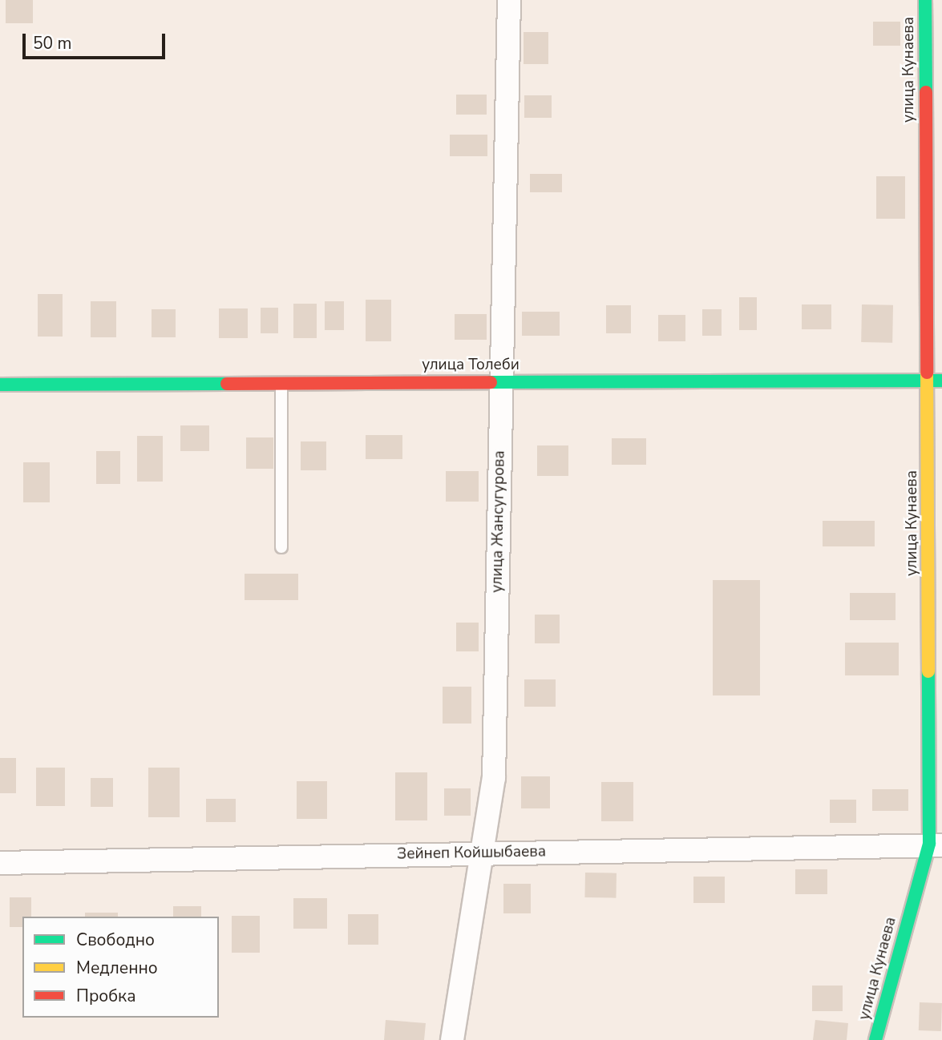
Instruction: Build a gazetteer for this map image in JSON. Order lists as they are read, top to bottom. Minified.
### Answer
{"streets":{"street":["улица Кунаева","улица Толеби","улица Жансугурова","Зейнеп Койшыбаева"]},"crossings":[["улица Кунаева","улица Толеби"],["улица Кунаева","Зейнеп Койшыбаева"],["улица Толеби","улица Жансугурова"],["улица Жансугурова","Зейнеп Койшыбаева"]],"legend":["Свободно","Медленно","Пробка"],"scale_bar":"50 m"}
